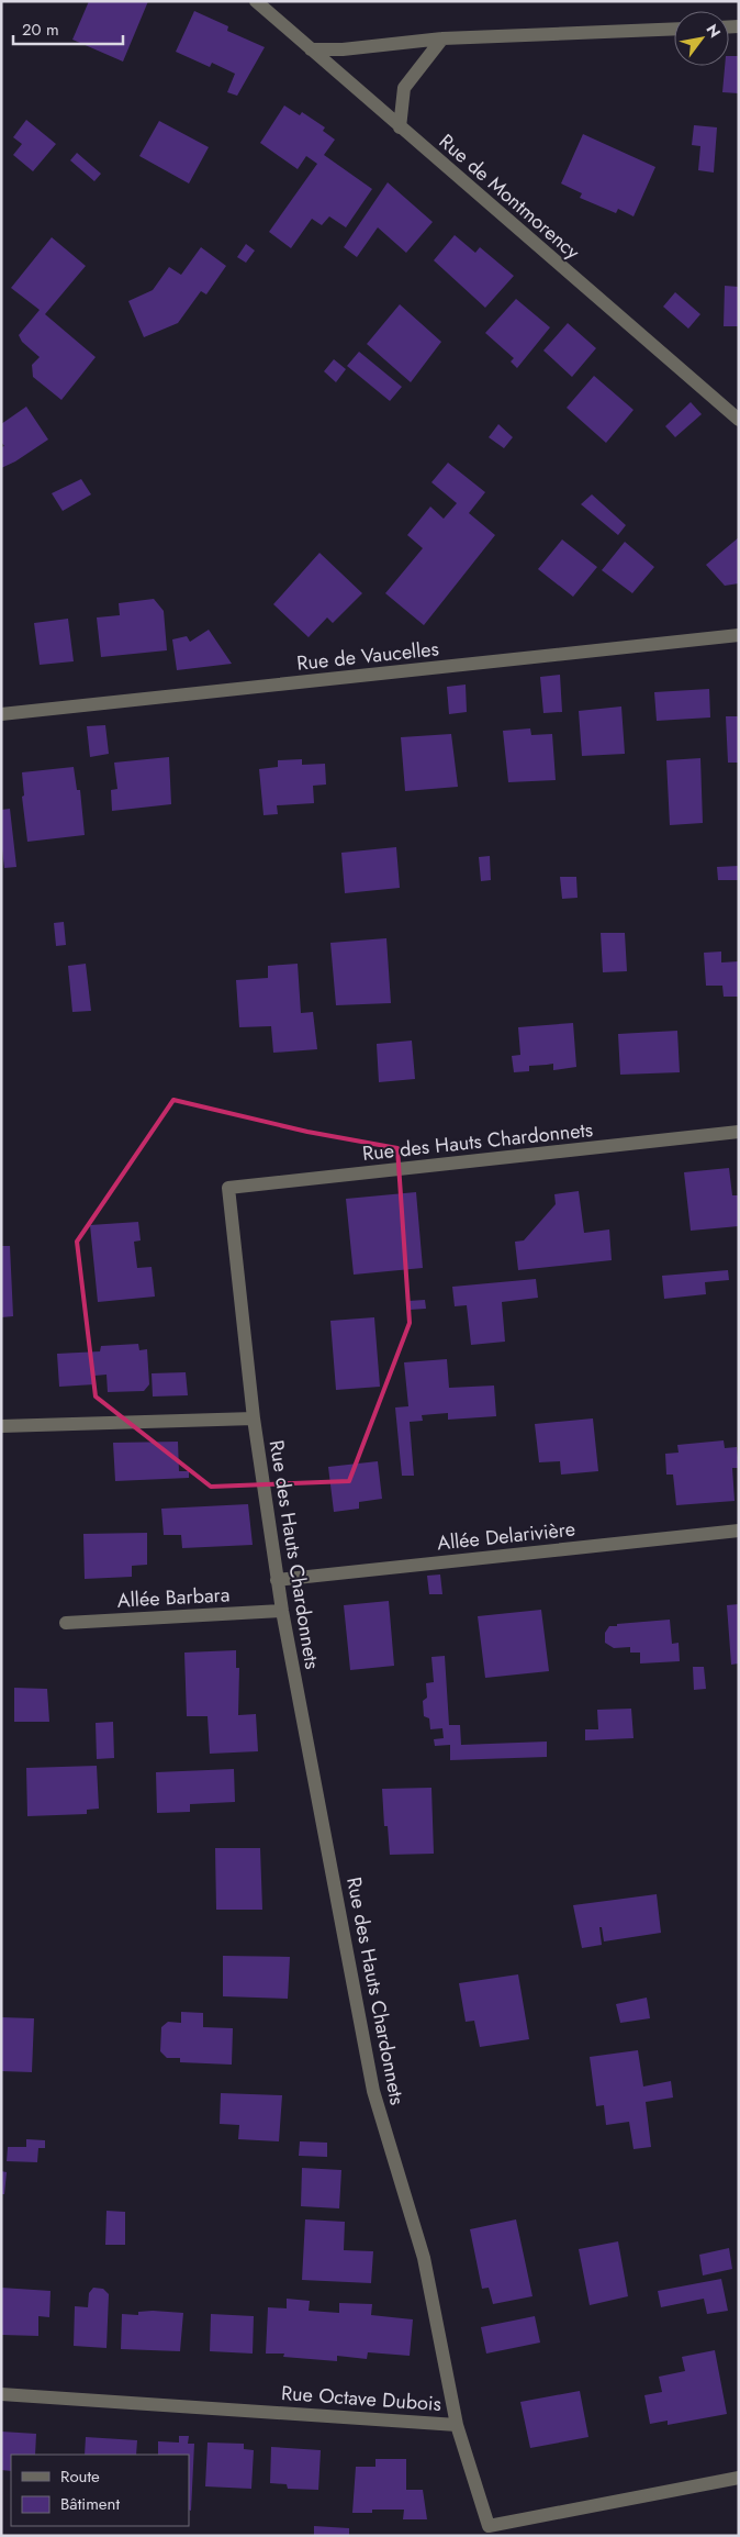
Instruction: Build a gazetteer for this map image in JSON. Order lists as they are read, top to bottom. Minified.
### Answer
{"streets":{"street":["Rue de Montmorency","Rue de Vaucelles","Rue des Hauts Chardonnets","Allée Delarivière","Allée Barbara","Rue Octave Dubois"]},"crossings":[["Rue des Hauts Chardonnets","Allée Delarivière"],["Rue des Hauts Chardonnets","Allée Barbara"],["Rue des Hauts Chardonnets","Rue Octave Dubois"]],"legend":["Route","Bâtiment"],"scale_bar":"20 m","north":"top right"}
